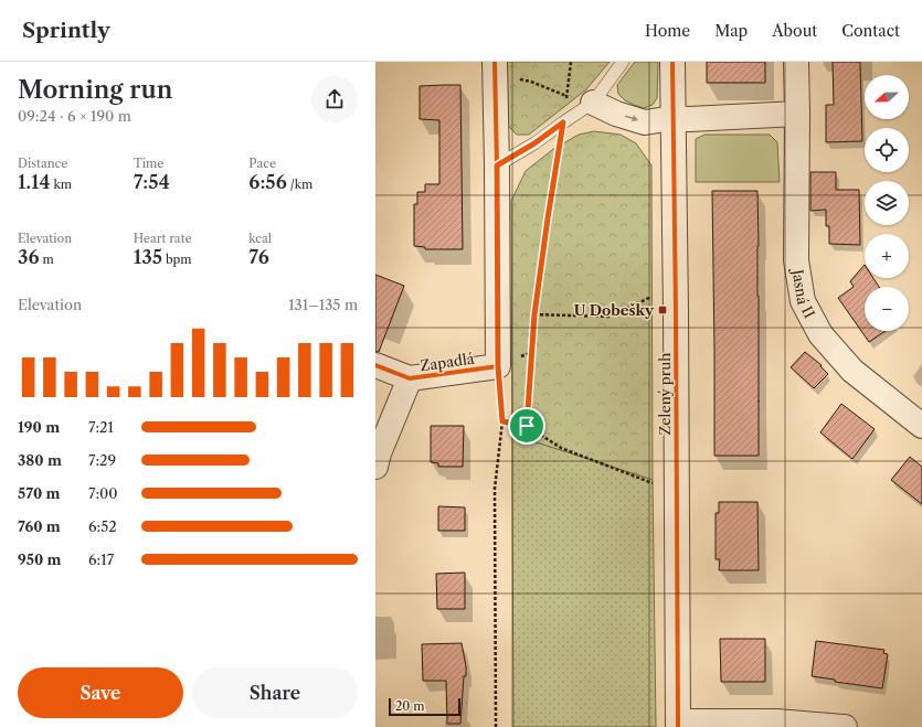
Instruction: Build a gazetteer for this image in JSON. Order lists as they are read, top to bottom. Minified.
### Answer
{"streets":{"street":["Jasná II","Zapadlá","Zelený pruh"]},"places":{"transit":["U Dobešky"]},"scale_bar":"20 m","north":"left","page":{"header":"Sprintly","nav":["Home","Map","About","Contact"],"heading":["Morning run","09:24 · 6 × 190 m"],"map_buttons":["+","−"],"stats":[["Distance","1.14 km"],["Time","7:54"],["Pace","6:56 /km"],["Elevation","36 m"],["Heart rate","135 bpm"],["kcal","76"]],"chart":["Elevation","131–135 m"],"list":[{"name":"190 m","note":"7:21"},{"name":"380 m","note":"7:29"},{"name":"570 m","note":"7:00"},{"name":"760 m","note":"6:52"},{"name":"950 m","note":"6:17"}],"buttons":["Save","Share"],"scale":"20 m"}}
